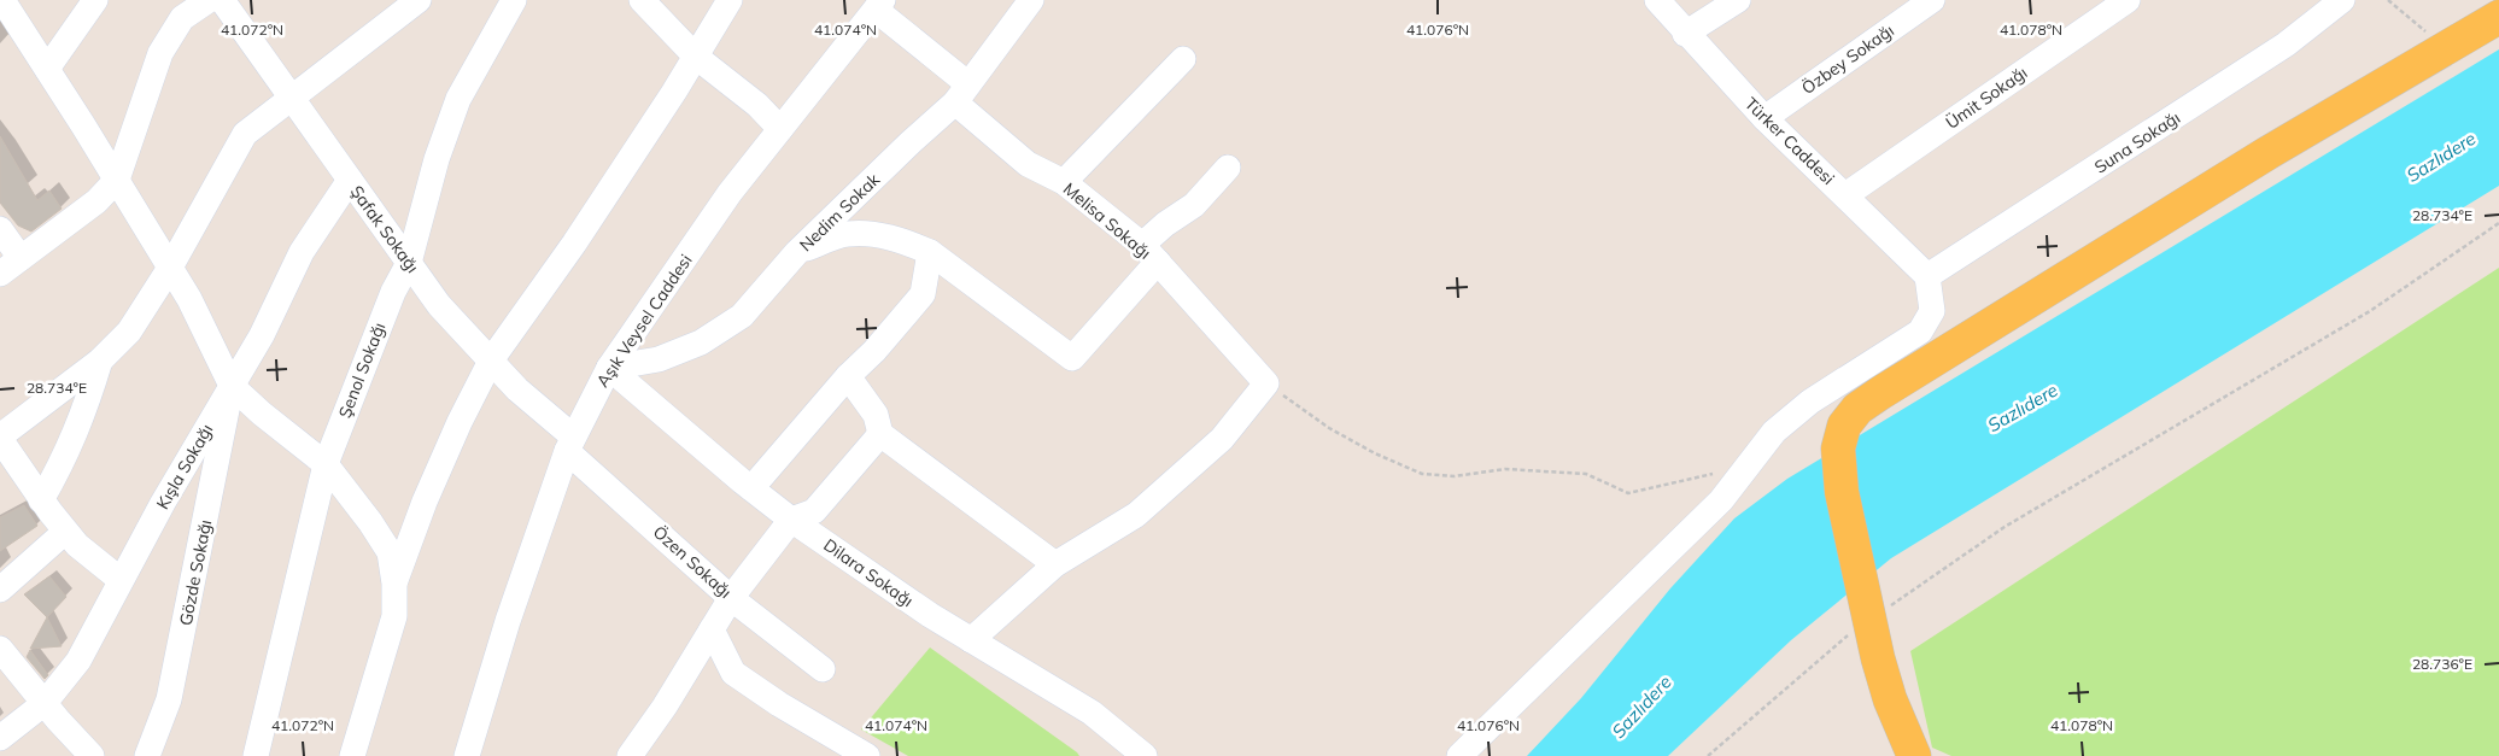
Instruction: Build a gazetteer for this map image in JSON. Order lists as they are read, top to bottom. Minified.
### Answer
{"streets":{"street":["Özbey Sokağı","Ümit Sokağı","Türker Caddesi","Suna Sokağı","Nedim Sokak","Melisa Sokağı","Şafak Sokağı","Aşık Veysel Caddesi","Şenol Sokağı","Kışla Sokağı","Özen Sokağı","Gözde Sokağı","Dilara Sokağı"]},"crossings":[["Özbey Sokağı","Türker Caddesi"],["Ümit Sokağı","Türker Caddesi"],["Türker Caddesi","Suna Sokağı"],["Nedim Sokak","Melisa Sokağı"],["Nedim Sokak","Aşık Veysel Caddesi"],["Nedim Sokak","Dilara Sokağı"],["Melisa Sokağı","Aşık Veysel Caddesi"],["Şafak Sokağı","Aşık Veysel Caddesi"],["Şafak Sokağı","Şenol Sokağı"],["Şafak Sokağı","Kışla Sokağı"],["Şafak Sokağı","Özen Sokağı"],["Aşık Veysel Caddesi","Özen Sokağı"],["Aşık Veysel Caddesi","Dilara Sokağı"],["Kışla Sokağı","Gözde Sokağı"]],"water":["Sazlıdere"],"coordinates":["41.072°N","41.074°N","41.076°N","41.078°N","28.734°E","28.736°E"]}
